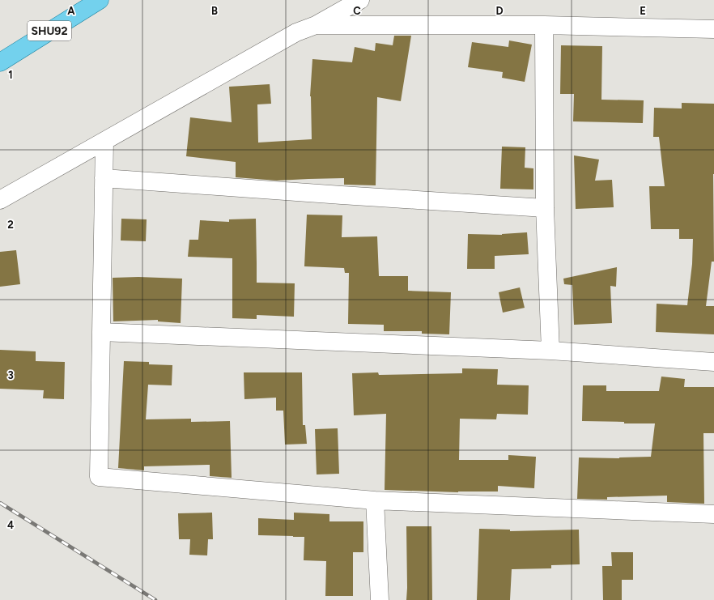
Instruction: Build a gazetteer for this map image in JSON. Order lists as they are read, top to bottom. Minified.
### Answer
{"streets":{"main road":["SHU92"]},"grid":{"columns":["A","B","C","D","E"],"rows":["1","2","3","4"]}}
